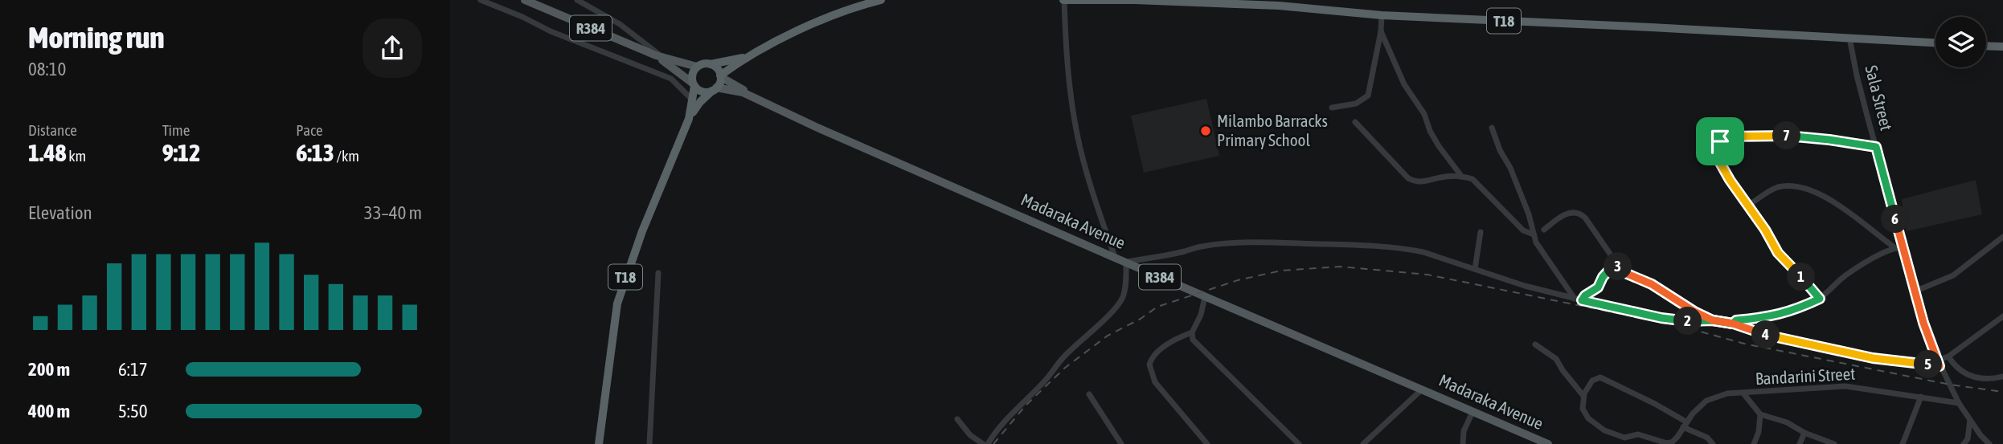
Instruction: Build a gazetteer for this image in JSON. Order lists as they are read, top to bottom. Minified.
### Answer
{"streets":{"highway":["T18"],"main road":["R384","Madaraka Avenue"],"street":["Sala Street","Bandarini Street"]},"crossings":[["T18","R384"],["T18","Sala Street"],["R384","Madaraka Avenue"],["Sala Street","Bandarini Street"]],"places":["Milambo Barracks Primary School"],"page":{"heading":["Morning run","08:10"],"stats":[["Distance","1.48 km"],["Time","9:12"],["Pace","6:13 /km"]],"pins":["7","6","3","1","2","4","5"],"chart":["Elevation","33–40 m"],"list":[{"name":"200 m","note":"6:17"},{"name":"400 m","note":"5:50"}]}}
